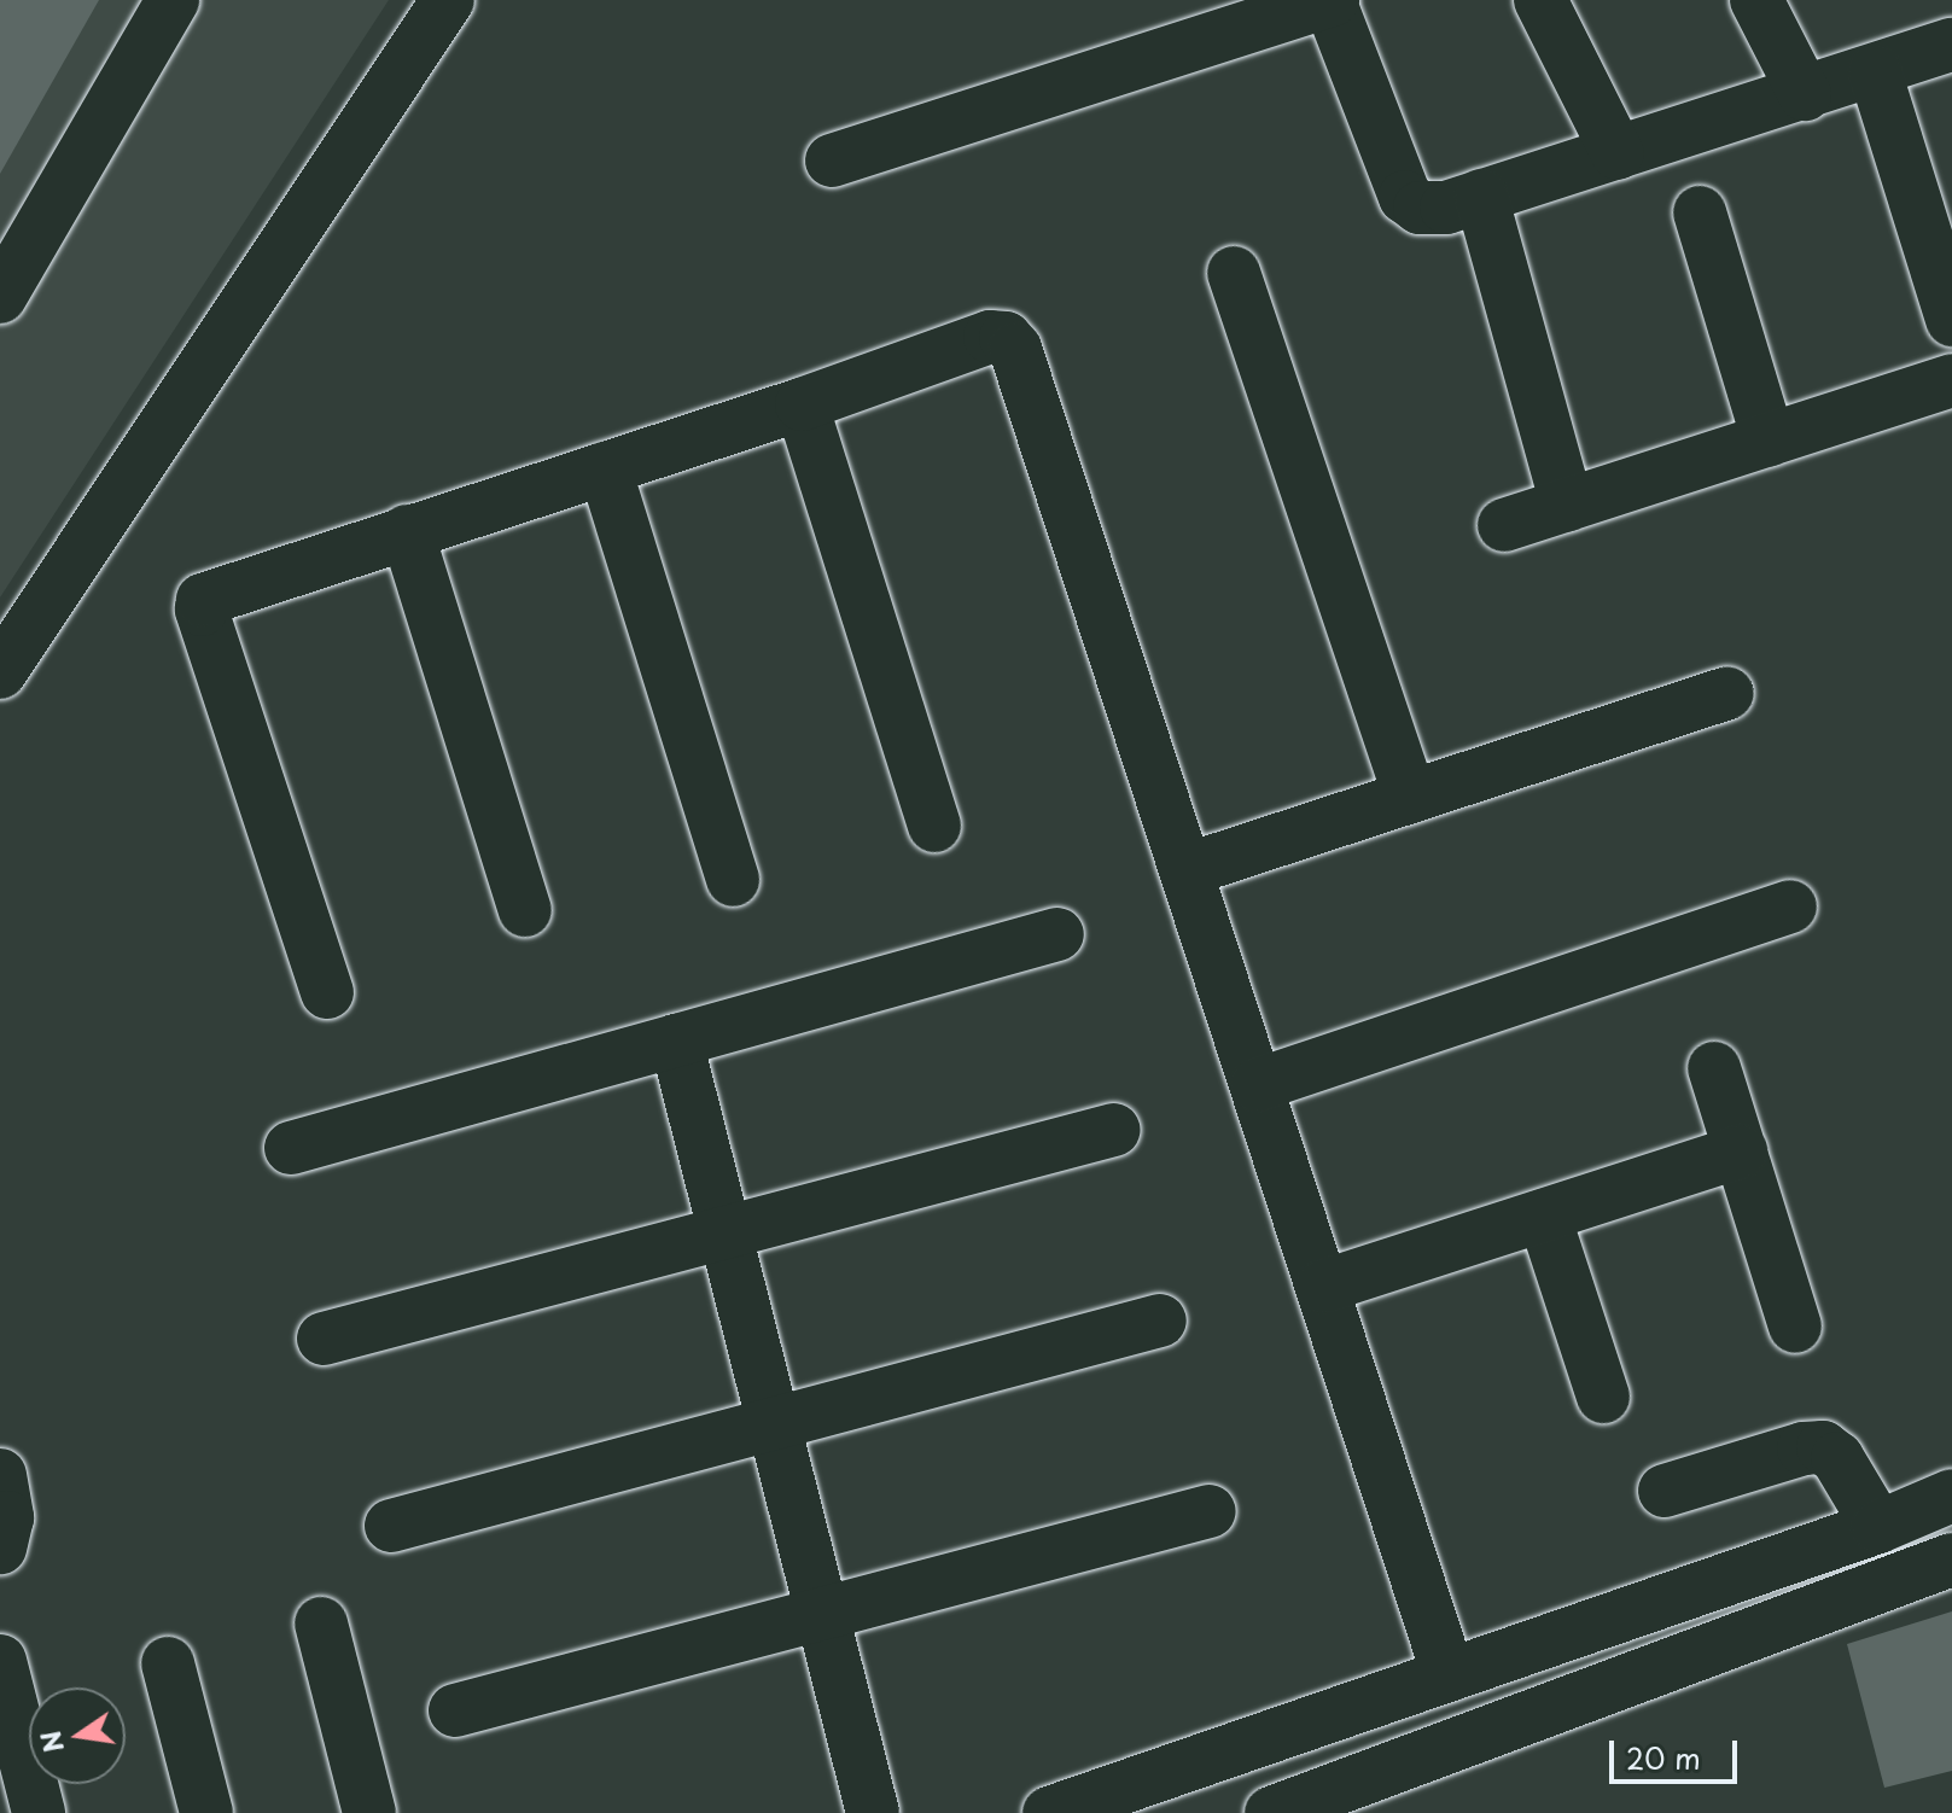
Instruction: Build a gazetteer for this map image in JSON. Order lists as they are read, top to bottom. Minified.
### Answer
{"scale_bar":"20 m","north":"left"}
